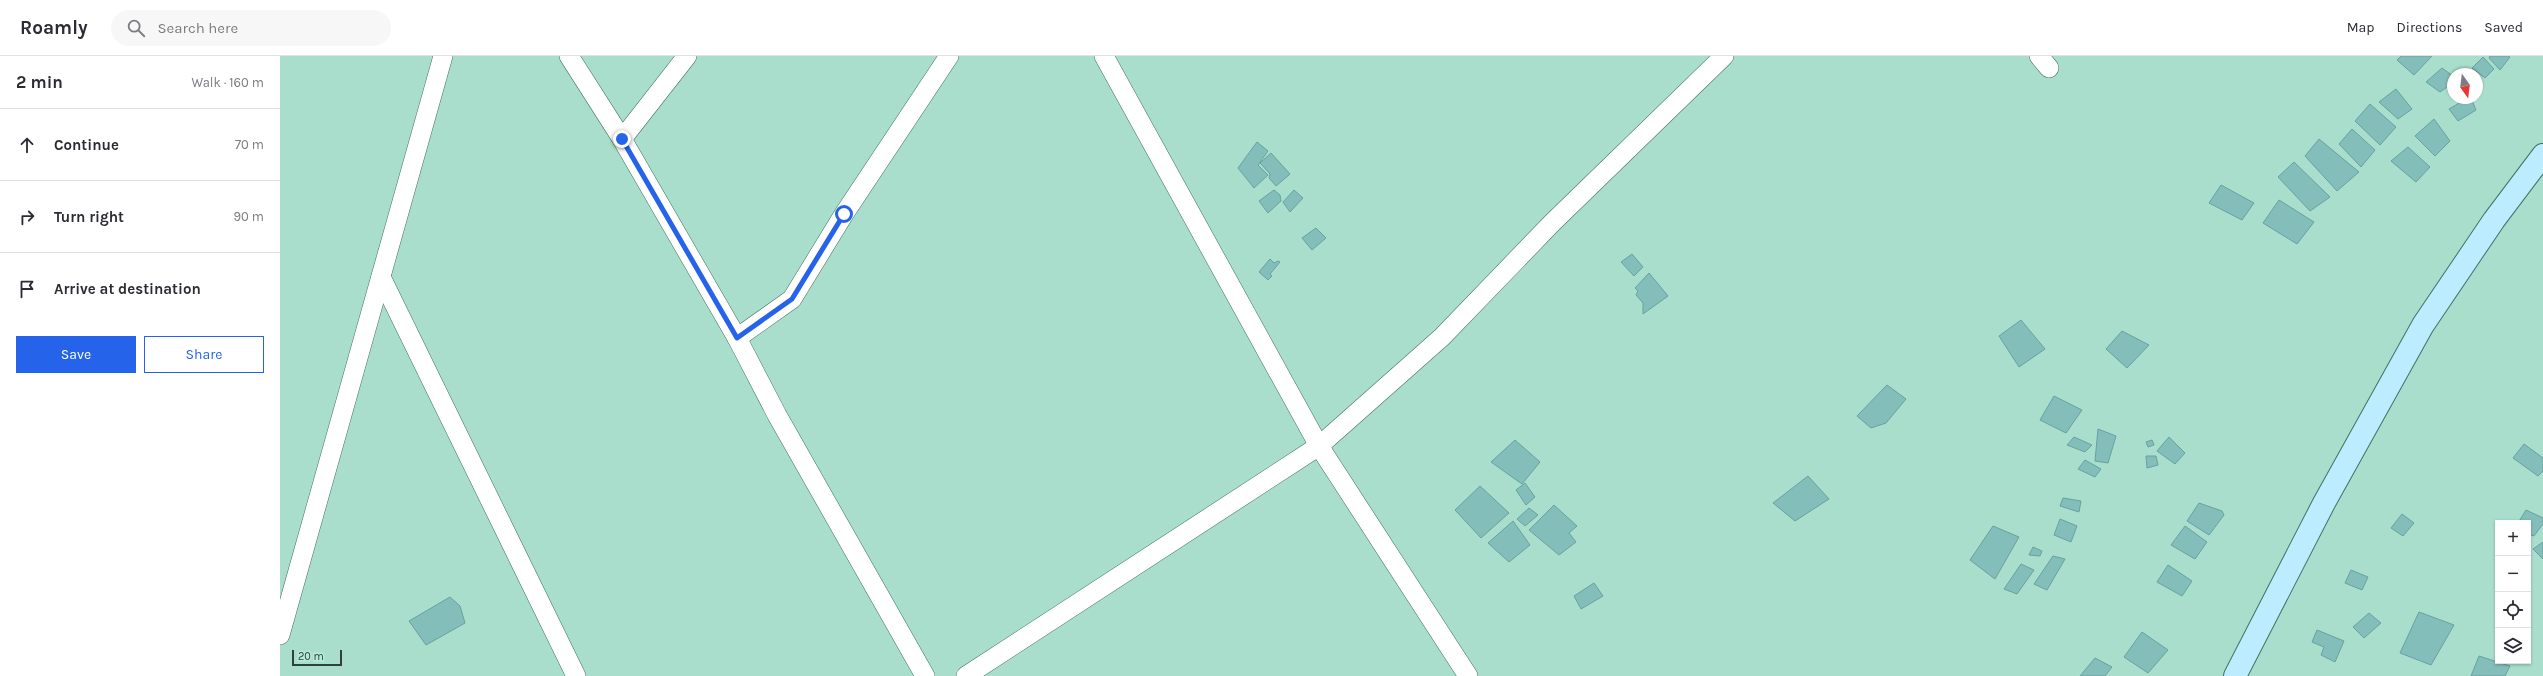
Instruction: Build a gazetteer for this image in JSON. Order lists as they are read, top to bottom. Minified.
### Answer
{"scale_bar":"20 m","north":"bottom","page":{"header":"Roamly","search":"Search here","nav":["Map","Directions","Saved"],"heading":["2 min","Walk · 160 m"],"list":[["Continue","70 m"],["Turn right","90 m"],"Arrive at destination"],"buttons":["Save","Share"],"map_buttons":["+","−"],"scale":"20 m"}}
